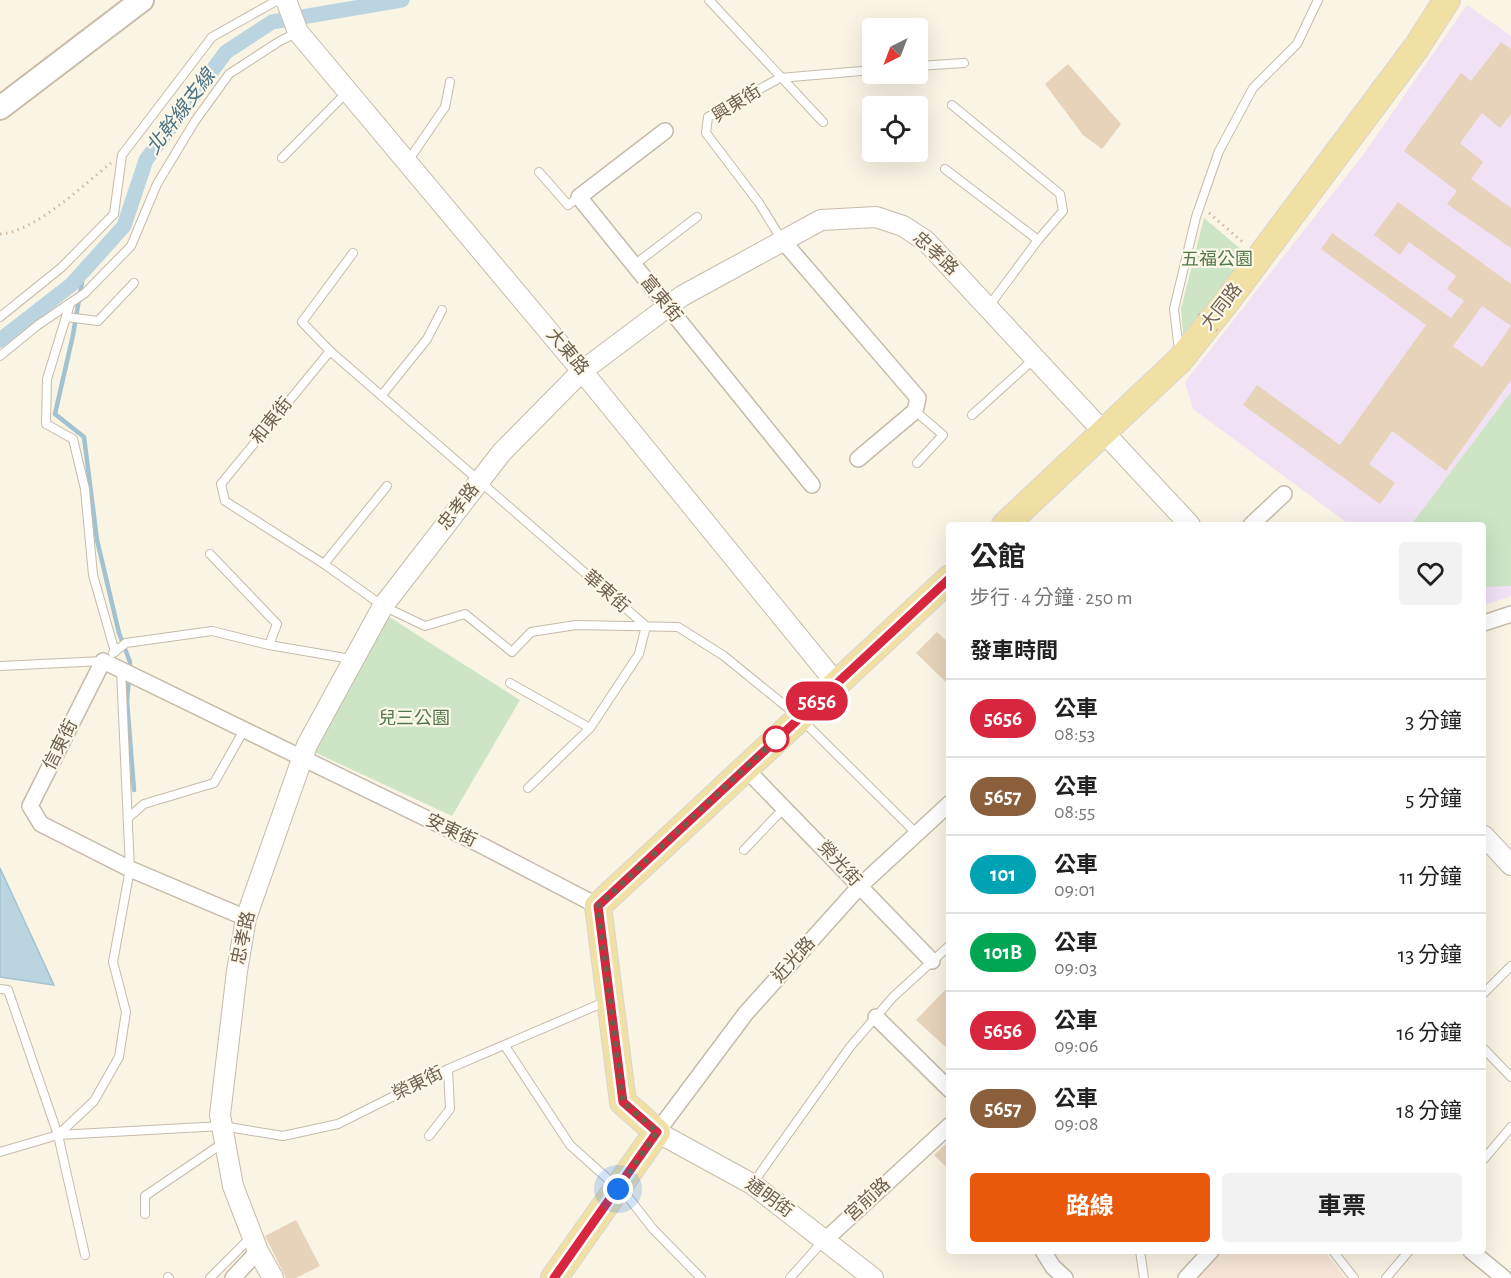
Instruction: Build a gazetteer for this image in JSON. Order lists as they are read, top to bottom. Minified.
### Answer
{"streets":{"main road":["大同路"],"street":["忠孝路","富東街","大東路","信東街","安東街","榮光街","近光路","通明街","宮前路"],"lane":["興東街","和東街","華東街","榮東街"]},"crossings":[["興東街","忠孝路"],["忠孝路","富東街"],["忠孝路","大同路"],["忠孝路","大東路"],["忠孝路","和東街"],["忠孝路","華東街"],["忠孝路","信東街"],["忠孝路","安東街"],["忠孝路","榮東街"],["和東街","華東街"],["榮光街","近光路"],["近光路","通明街"],["通明街","宮前路"]],"water":["北幹線支線"],"parks":["五福公園","兒三公園"],"lines":["bus line 5656"],"north":"bottom left","page":{"on_map":"5656","heading":[["公館","步行 · 4 分鐘 · 250 m"],"發車時間"],"list":[{"mark":"5656","name":"公車","note":"08:53","value":"3 分鐘"},{"mark":"5657","name":"公車","note":"08:55","value":"5 分鐘"},{"mark":"101","name":"公車","note":"09:01","value":"11 分鐘"},{"mark":"101B","name":"公車","note":"09:03","value":"13 分鐘"},{"mark":"5656","name":"公車","note":"09:06","value":"16 分鐘"},{"mark":"5657","name":"公車","note":"09:08","value":"18 分鐘"}],"buttons":["路線","車票"]}}
